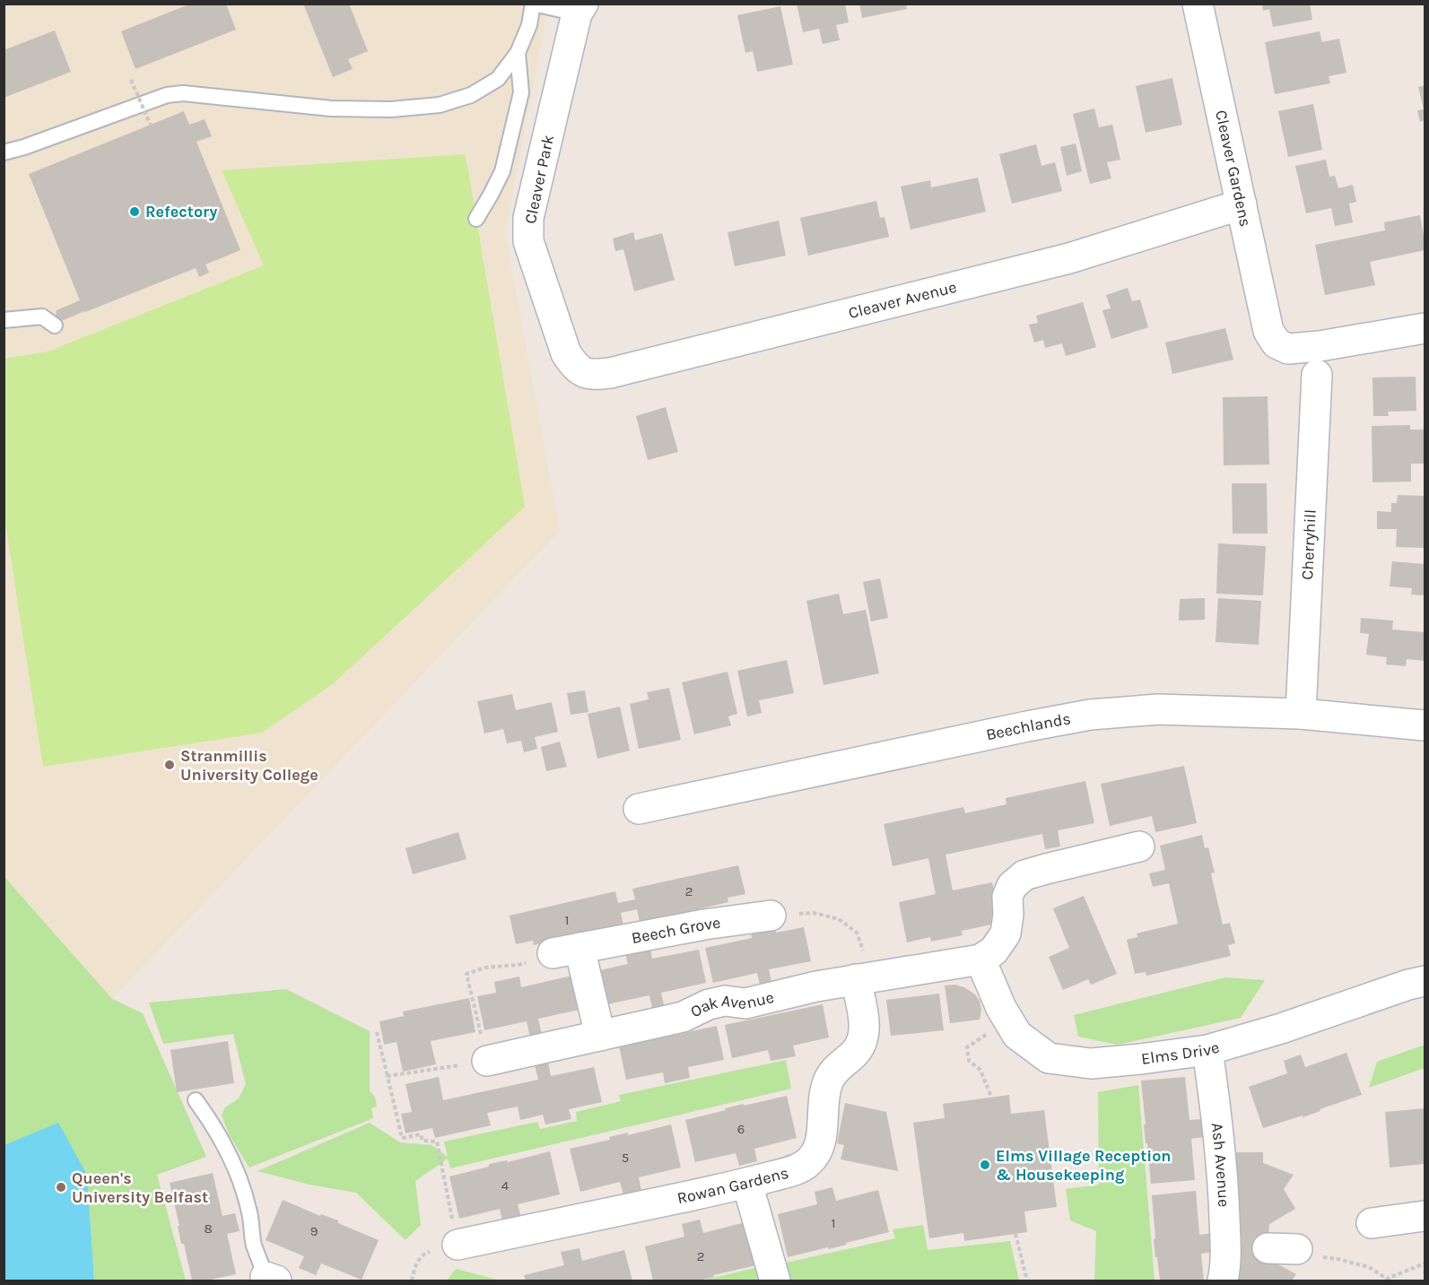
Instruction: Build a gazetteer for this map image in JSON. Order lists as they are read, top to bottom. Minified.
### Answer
{"streets":{"street":["Cleaver Gardens","Cleaver Park","Cleaver Avenue","Cherryhill","Beechlands","Beech Grove","Oak Avenue","Elms Drive","Ash Avenue","Rowan Gardens"]},"crossings":[["Cleaver Gardens","Cleaver Avenue"],["Cleaver Park","Cleaver Avenue"],["Cherryhill","Beechlands"],["Oak Avenue","Elms Drive"],["Oak Avenue","Rowan Gardens"],["Elms Drive","Ash Avenue"]],"places":["Refectory","Stranmillis University College","Elms Village Reception & Housekeeping","Queen's University Belfast"],"house_numbers":["2","1","6","5","4","1","8","9","2"]}
